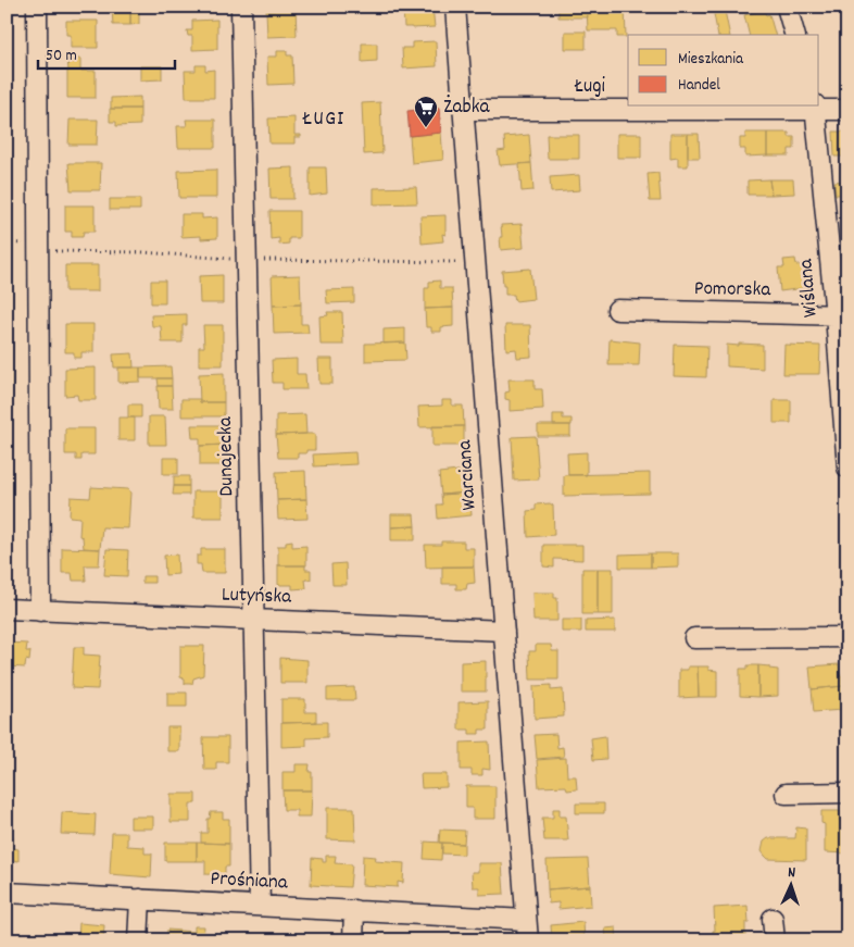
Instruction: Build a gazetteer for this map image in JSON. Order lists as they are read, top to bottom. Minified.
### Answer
{"streets":{"street":["Ługi","Wiślana","Pomorska","Dunajecka","Warciana","Lutyńska","Prośniana"]},"crossings":[["Ługi","Wiślana"],["Ługi","Warciana"],["Wiślana","Pomorska"],["Dunajecka","Lutyńska"],["Dunajecka","Prośniana"],["Warciana","Lutyńska"],["Warciana","Prośniana"]],"districts":["ŁUGI"],"places":{"supermarket":["Żabka"]},"legend":["Mieszkania","Handel"],"scale_bar":"50 m","north":"top"}
